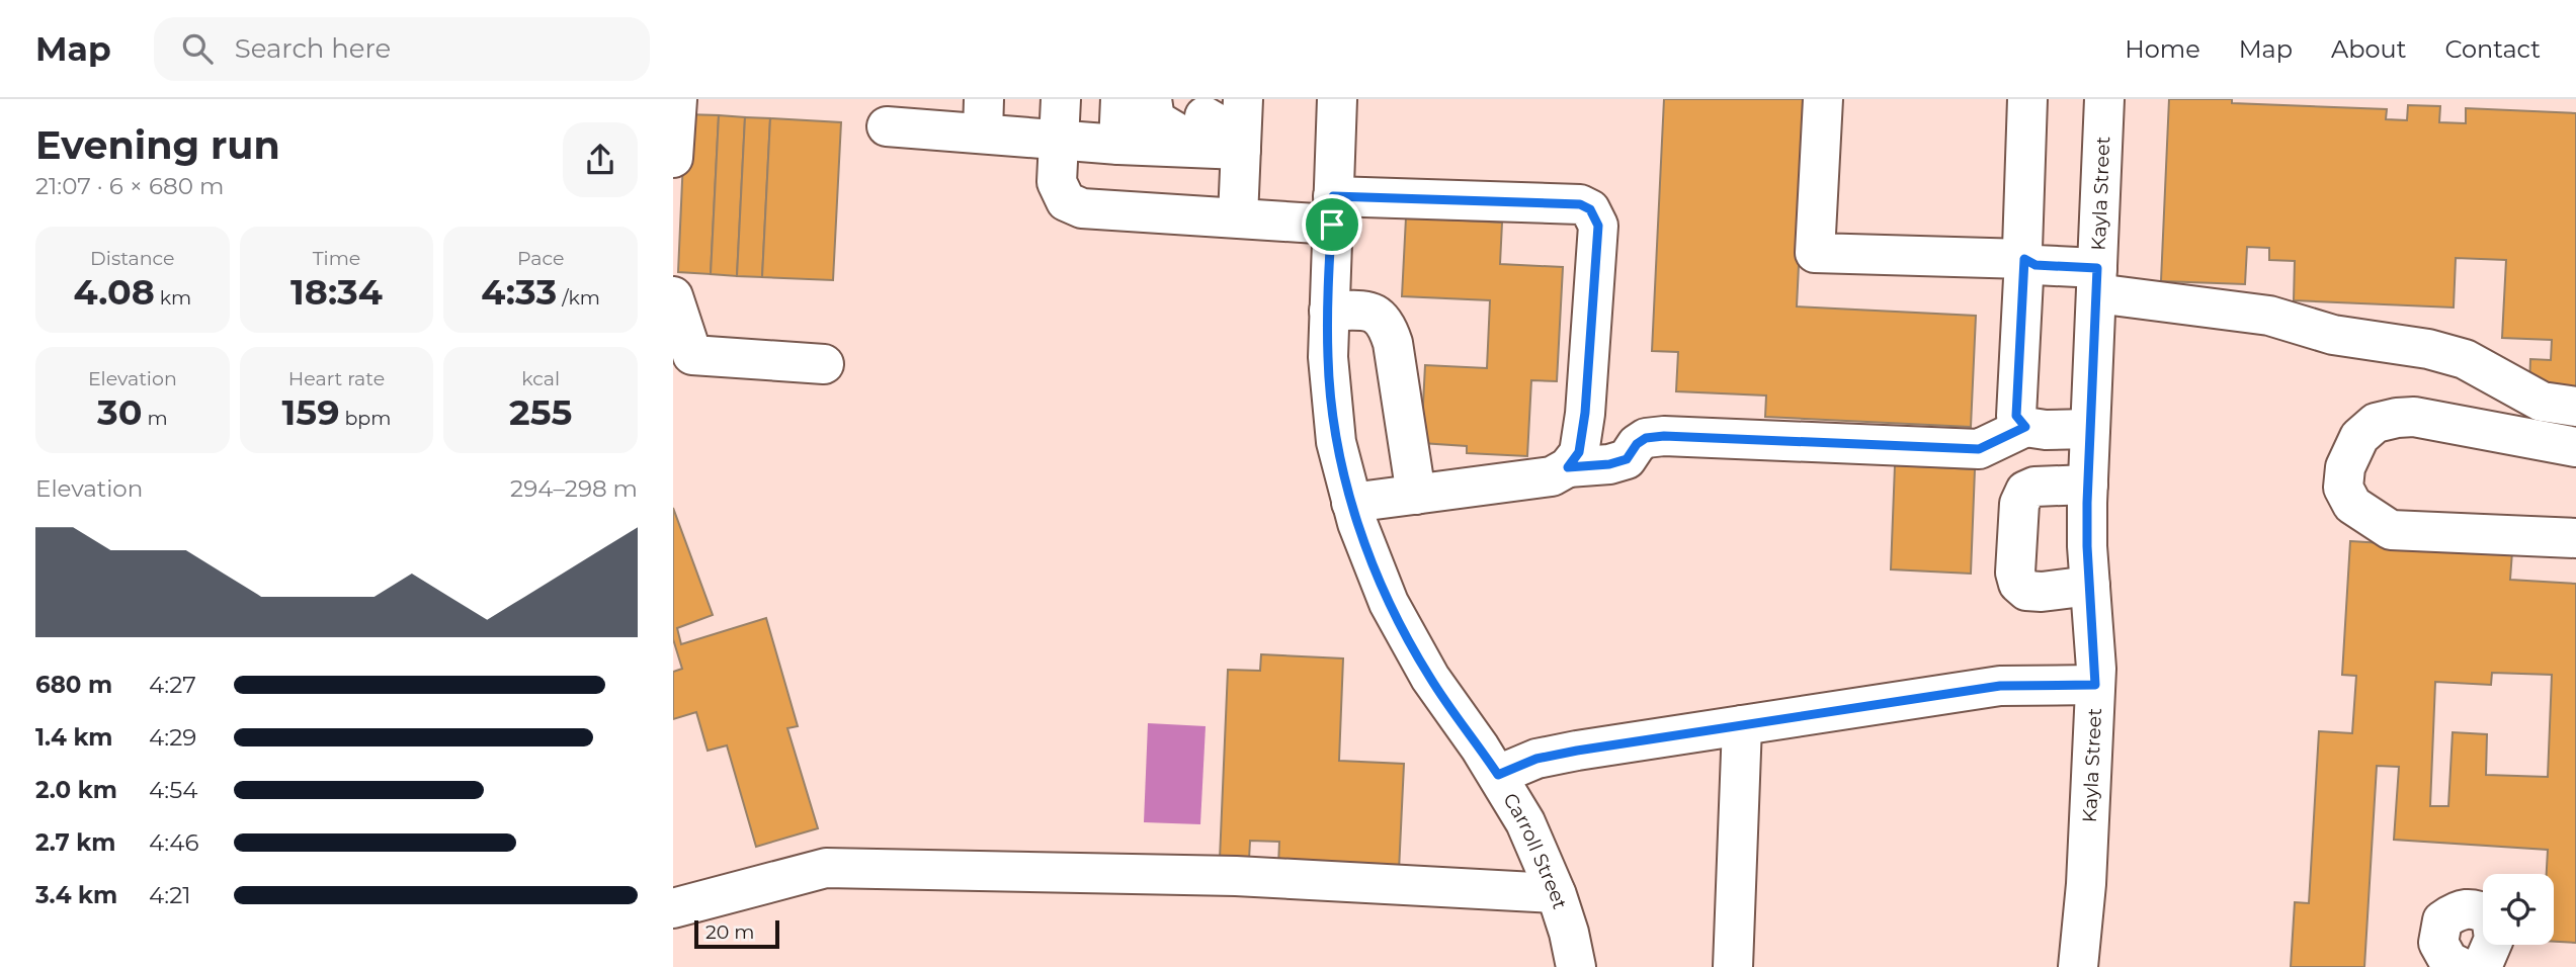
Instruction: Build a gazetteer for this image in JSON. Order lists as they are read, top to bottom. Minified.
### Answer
{"streets":{"street":["Kayla Street","Carroll Street"]},"scale_bar":"20 m","page":{"header":"Map","search":"Search here","nav":["Home","Map","About","Contact"],"heading":["Evening run","21:07 · 6 × 680 m"],"stats":[["Distance","4.08 km"],["Time","18:34"],["Pace","4:33 /km"],["Elevation","30 m"],["Heart rate","159 bpm"],["kcal","255"]],"chart":["Elevation","294–298 m"],"list":[{"name":"680 m","note":"4:27"},{"name":"1.4 km","note":"4:29"},{"name":"2.0 km","note":"4:54"},{"name":"2.7 km","note":"4:46"},{"name":"3.4 km","note":"4:21"}],"scale":"20 m"}}
